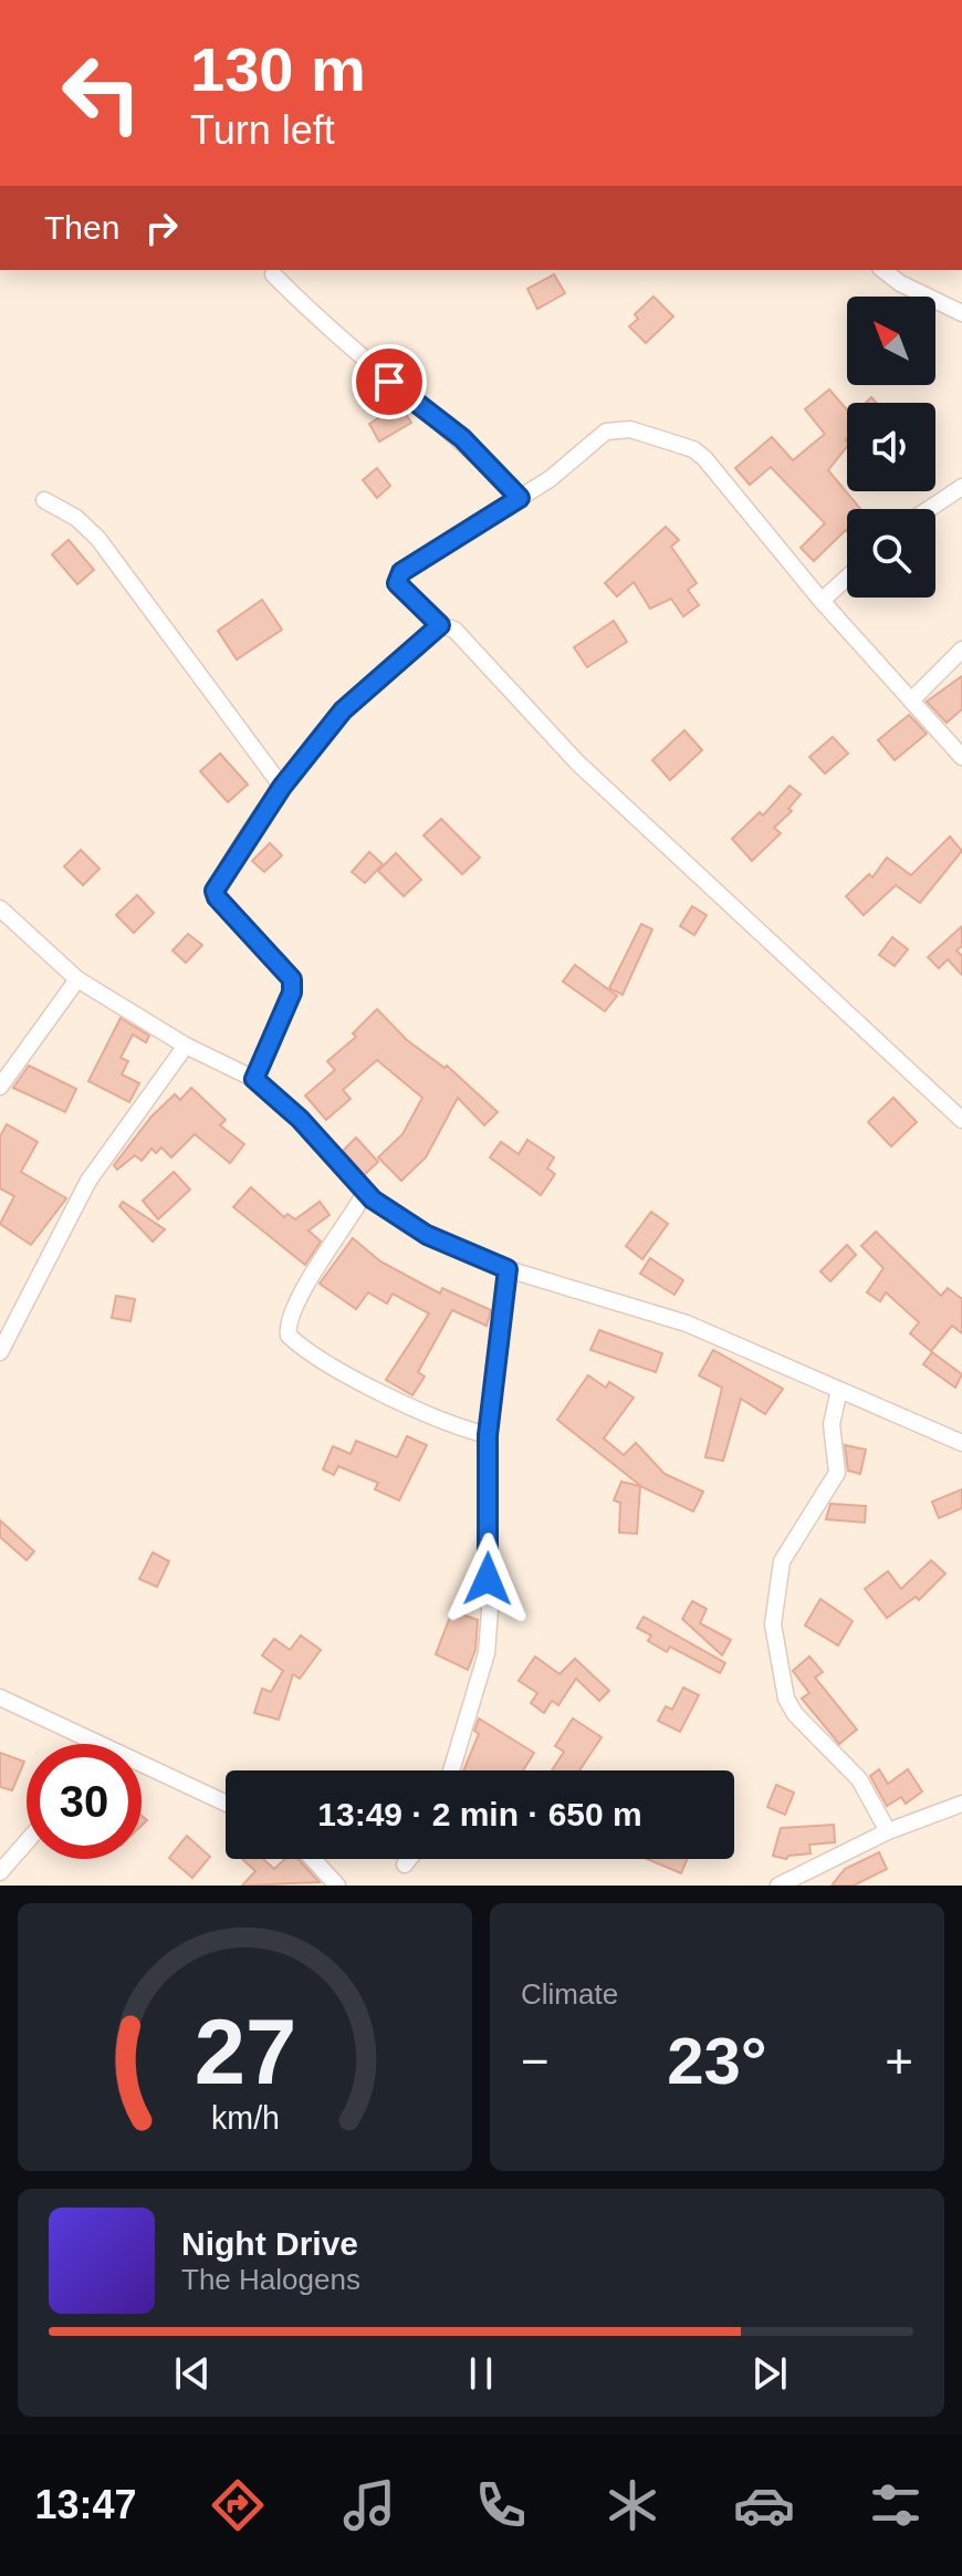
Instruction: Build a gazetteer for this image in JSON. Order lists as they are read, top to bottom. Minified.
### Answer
{"north":"top left","page":{"turn":["130 m","Turn left"],"then":"Then","limit":"30","trip":"13:49 · 2 min · 650 m","tile":"Climate","heat":["−","23°","+"],"song":["Night Drive","The Halogens"],"tabs":"13:47","gauge":["27","km/h"]}}
